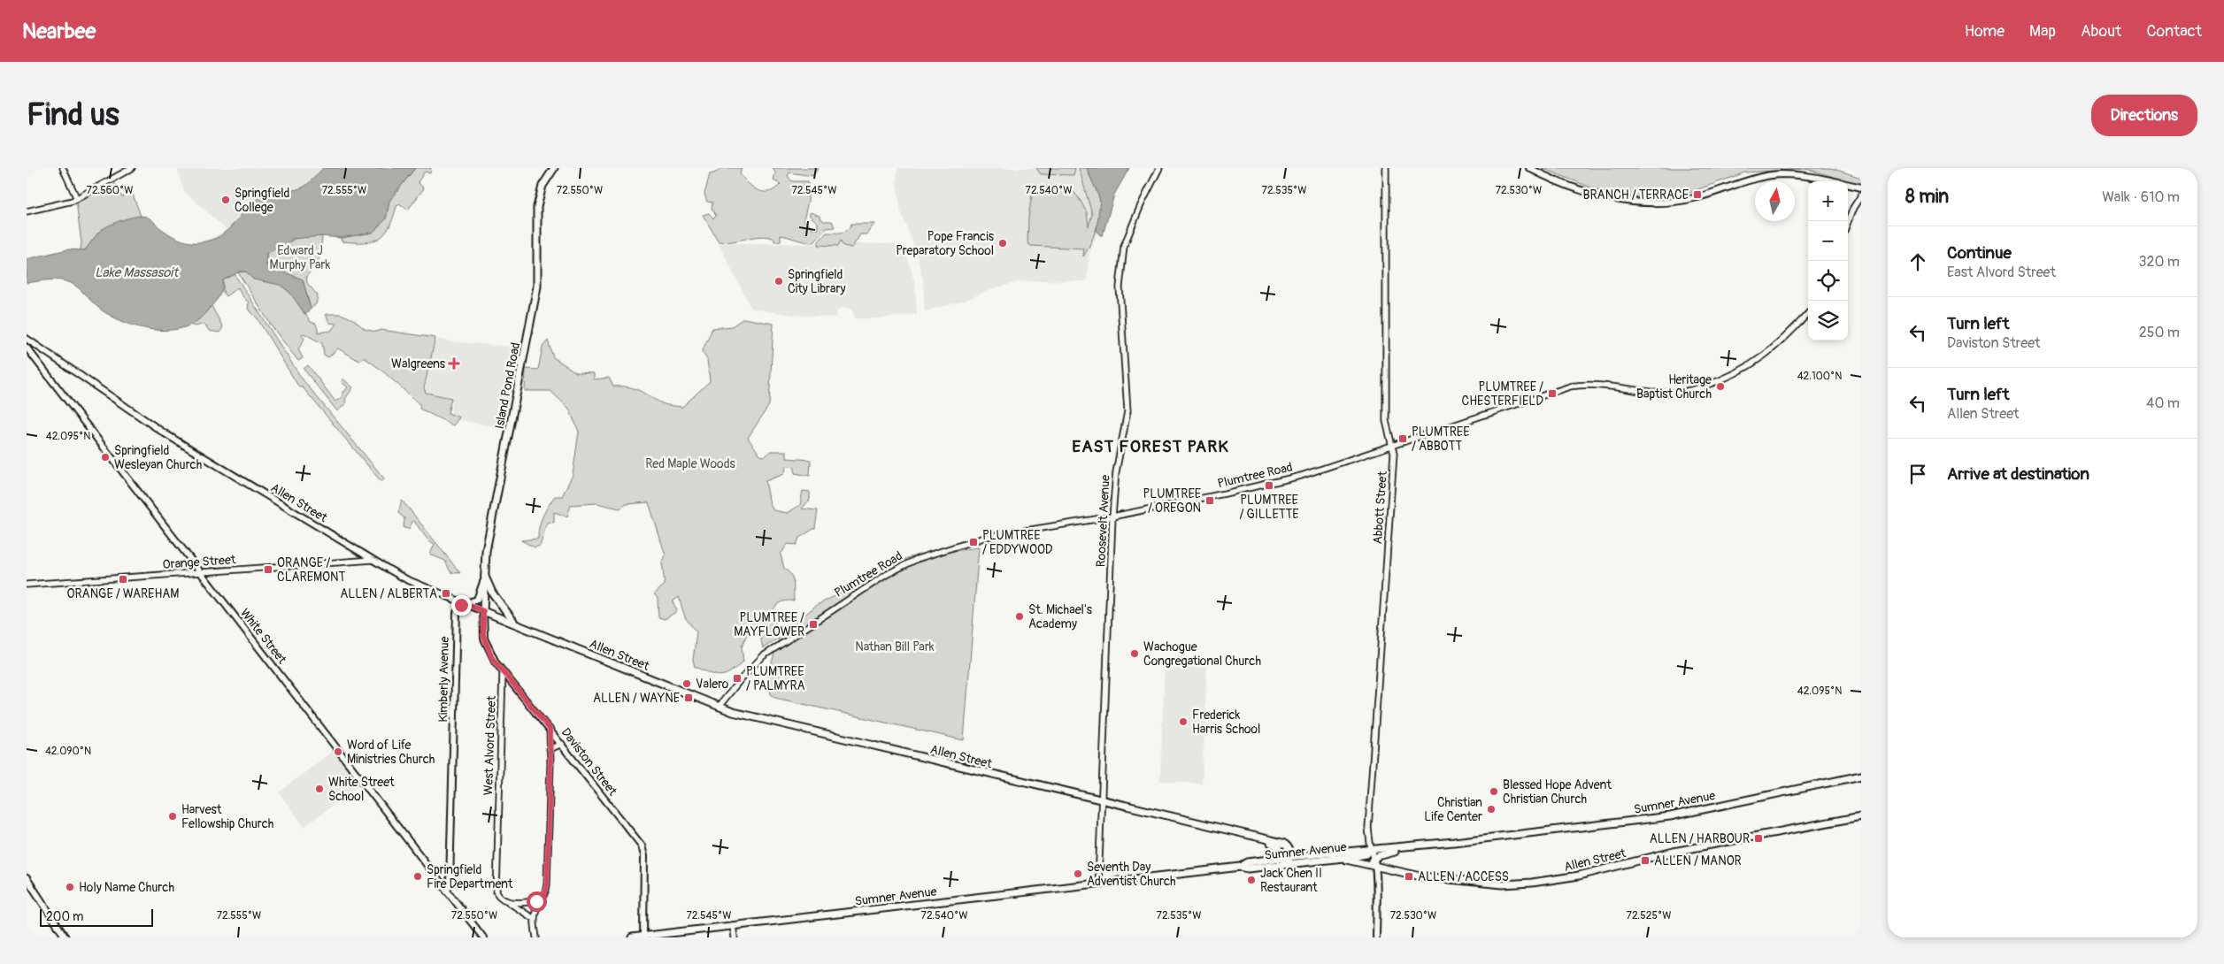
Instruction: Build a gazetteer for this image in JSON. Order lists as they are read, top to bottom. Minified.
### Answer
{"streets":{"main road":["Island Pond Road","Allen Street","White Street","Kimberly Avenue","Daviston Street","Sumner Avenue"],"street":["Plumtree Road","Abbott Street","Roosevelt Avenue","Orange Street","West Alvord Street"]},"crossings":[["Island Pond Road","Allen Street"],["Island Pond Road","Daviston Street"],["Plumtree Road","Allen Street"],["Plumtree Road","Abbott Street"],["Plumtree Road","Roosevelt Avenue"],["Allen Street","Roosevelt Avenue"],["Allen Street","Orange Street"],["Allen Street","Kimberly Avenue"],["Allen Street","Daviston Street"],["Allen Street","Sumner Avenue"],["Abbott Street","Sumner Avenue"],["Roosevelt Avenue","Sumner Avenue"],["Orange Street","White Street"],["White Street","Kimberly Avenue"],["West Alvord Street","Daviston Street"],["Daviston Street","Sumner Avenue"]],"districts":["EAST FOREST PARK"],"water":["Lake Massasoit"],"parks":["Edward J Murphy Park","Red Maple Woods","Nathan Bill Park"],"places":{"transit":["BRANCH / TERRACE","PLUMTREE / CHESTERFIELD","PLUMTREE / ABBOTT","PLUMTREE / GILLETTE","PLUMTREE / OREGON","PLUMTREE / EDDYWOOD","ORANGE / CLAREMONT","ORANGE / WAREHAM","ALLEN / ALBERTA","PLUMTREE / MAYFLOWER","PLUMTREE / PALMYRA","ALLEN / WAYNE","ALLEN / HARBOUR","ALLEN / MANOR","ALLEN / ACCESS"],"other":["Springfield College","Pope Francis Preparatory School","Springfield City Library","Heritage Baptist Church","Springfield Wesleyan Church","St. Michael's Academy","Wachogue Congregational Church","Valero","Frederick Harris School","Word of Life Ministries Church","White Street School","Blessed Hope Advent Christian Church","Christian Life Center","Harvest Fellowship Church","Seventh Day Adventist Church","Springfield Fire Department","Jack Chen II Restaurant","Holy Name Church"],"health":["Walgreens"]},"scale_bar":"200 m","north":"top","page":{"header":"Nearbee","nav":["Home","Map","About","Contact"],"buttons":"Directions","title":"Find us","heading":["8 min","Walk · 610 m"],"map_buttons":["+","−"],"list":[["Continue","East Alvord Street","320 m"],["Turn left","Daviston Street","250 m"],["Turn left","Allen Street","40 m"],"Arrive at destination"],"scale":"200 m"},"coordinates":["72.560°W","72.555°W","72.550°W","72.545°W","72.540°W","72.535°W","72.530°W","42.100°N","42.095°N","42.090°N","72.525°W"]}
